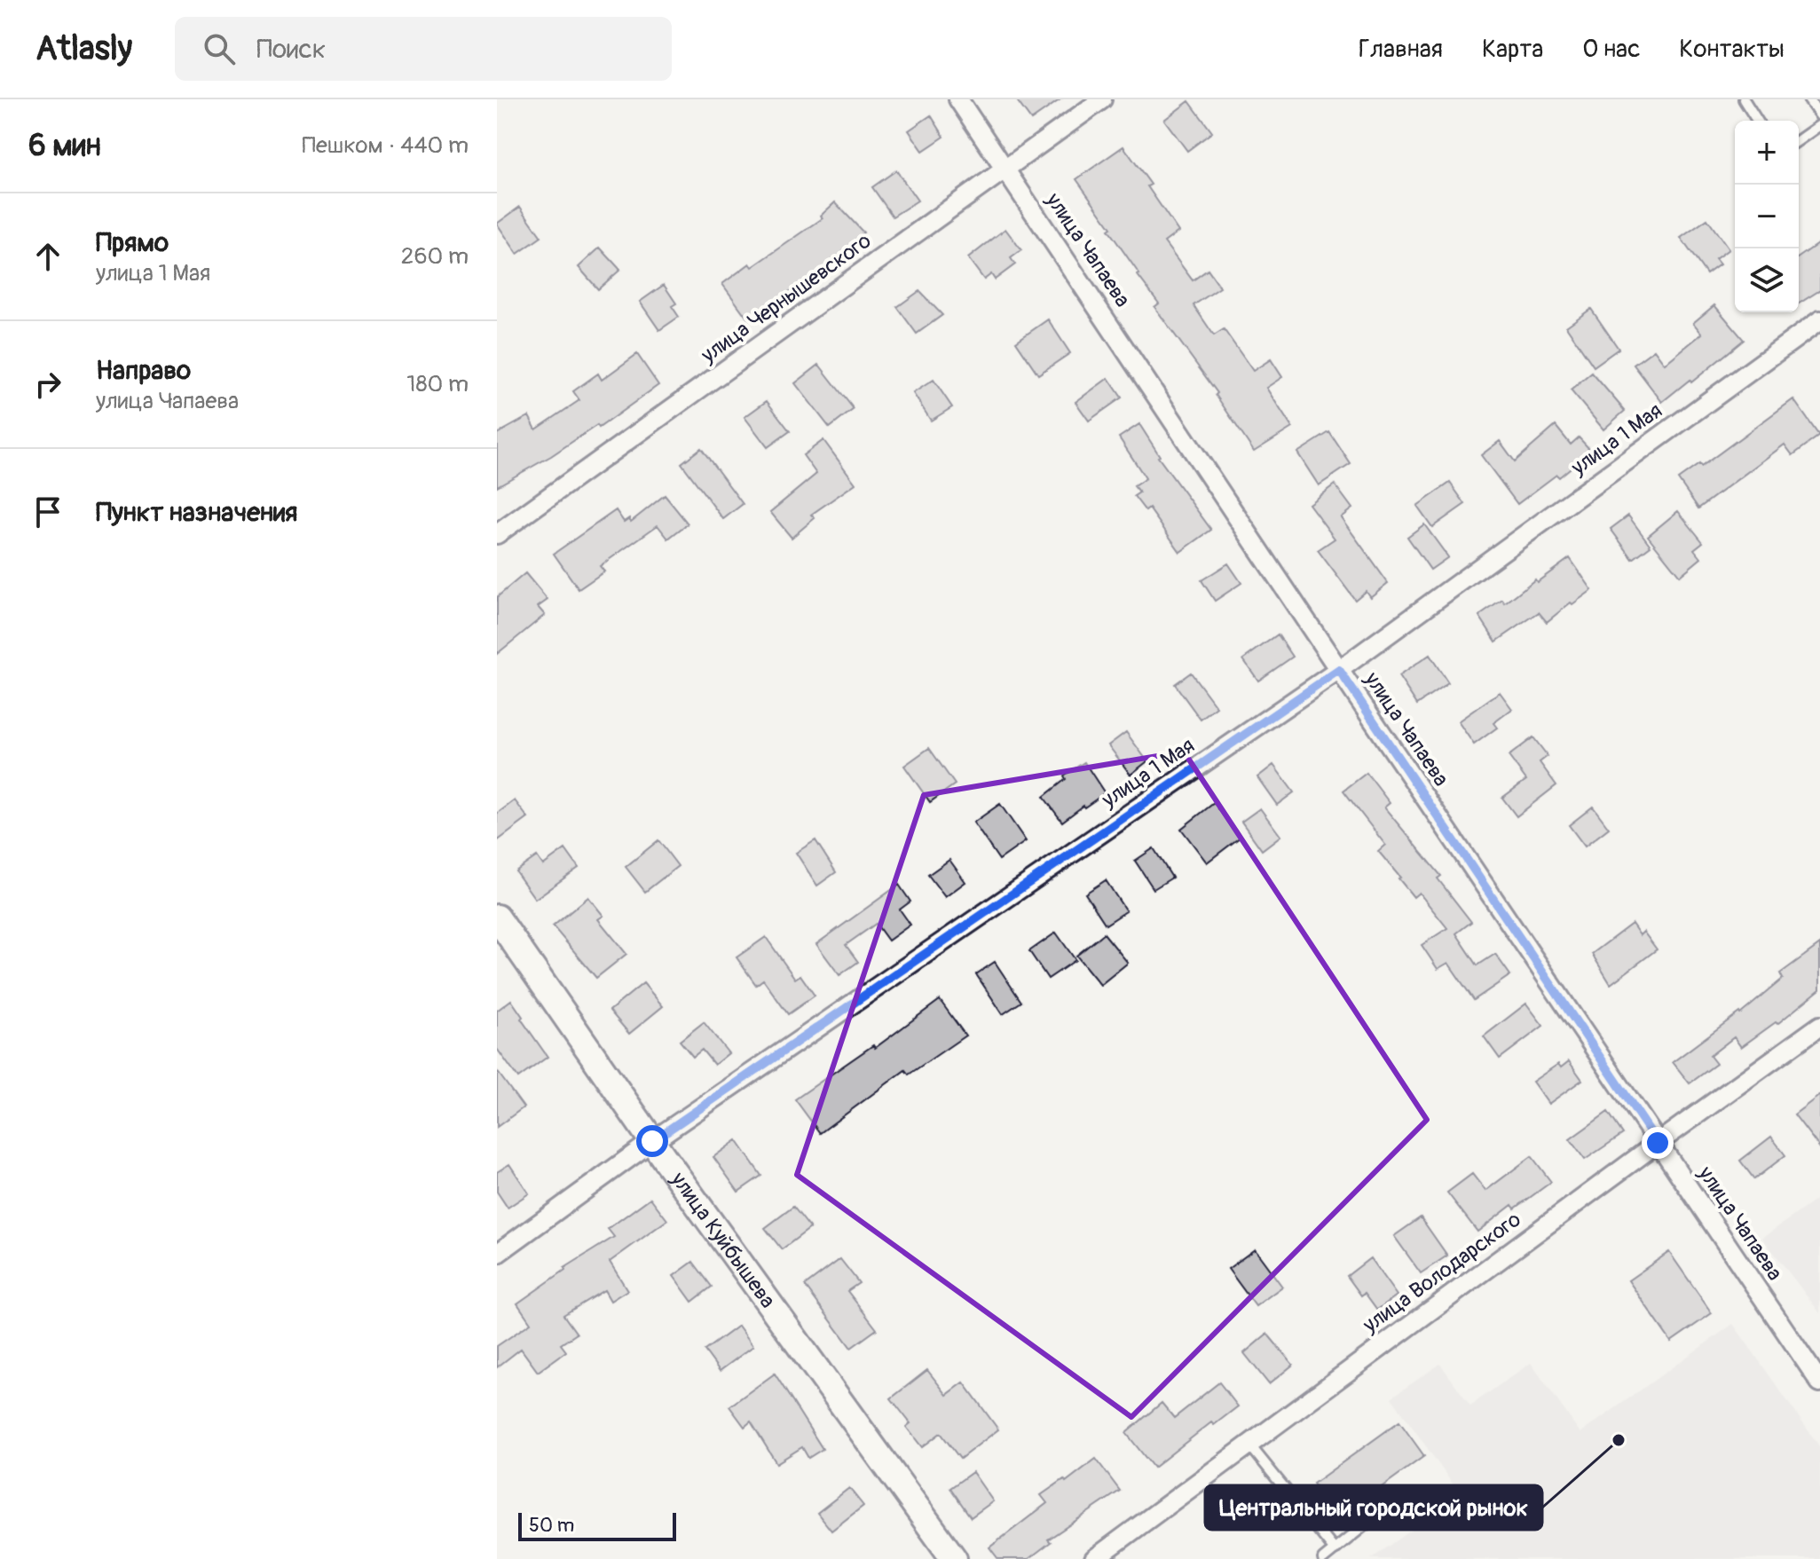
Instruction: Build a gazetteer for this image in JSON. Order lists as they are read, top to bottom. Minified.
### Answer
{"streets":{"street":["улица Чапаева","улица Чернышевского","улица 1 Мая","улица Куйбышева","улица Володарского"]},"crossings":[["улица Чапаева","улица Чернышевского"],["улица Чапаева","улица 1 Мая"],["улица Чапаева","улица Володарского"],["улица 1 Мая","улица Куйбышева"]],"places":["Центральный городской рынок"],"scale_bar":"50 m","page":{"header":"Atlasly","search":"Поиск","nav":["Главная","Карта","О нас","Контакты"],"heading":["6 мин","Пешком · 440 m"],"map_buttons":["+","−"],"list":[["Прямо","улица 1 Мая","260 m"],["Направо","улица Чапаева","180 m"],"Пункт назначения"],"scale":"50 m"}}
